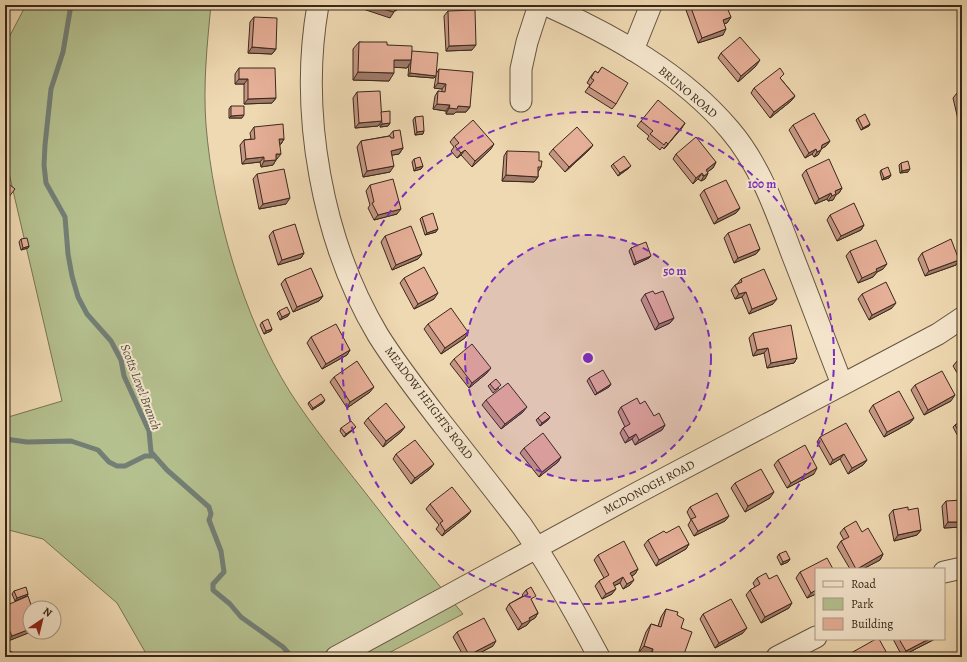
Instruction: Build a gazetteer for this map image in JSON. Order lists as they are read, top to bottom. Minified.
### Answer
{"streets":{"street":["BRUNO ROAD","MEADOW HEIGHTS ROAD","MCDONOGH ROAD"]},"crossings":[["BRUNO ROAD","MCDONOGH ROAD"],["MEADOW HEIGHTS ROAD","MCDONOGH ROAD"]],"water":["Scotts Level Branch"],"legend":["Road","Park","Building"],"north":"top right","rings":["100 m","50 m"]}
